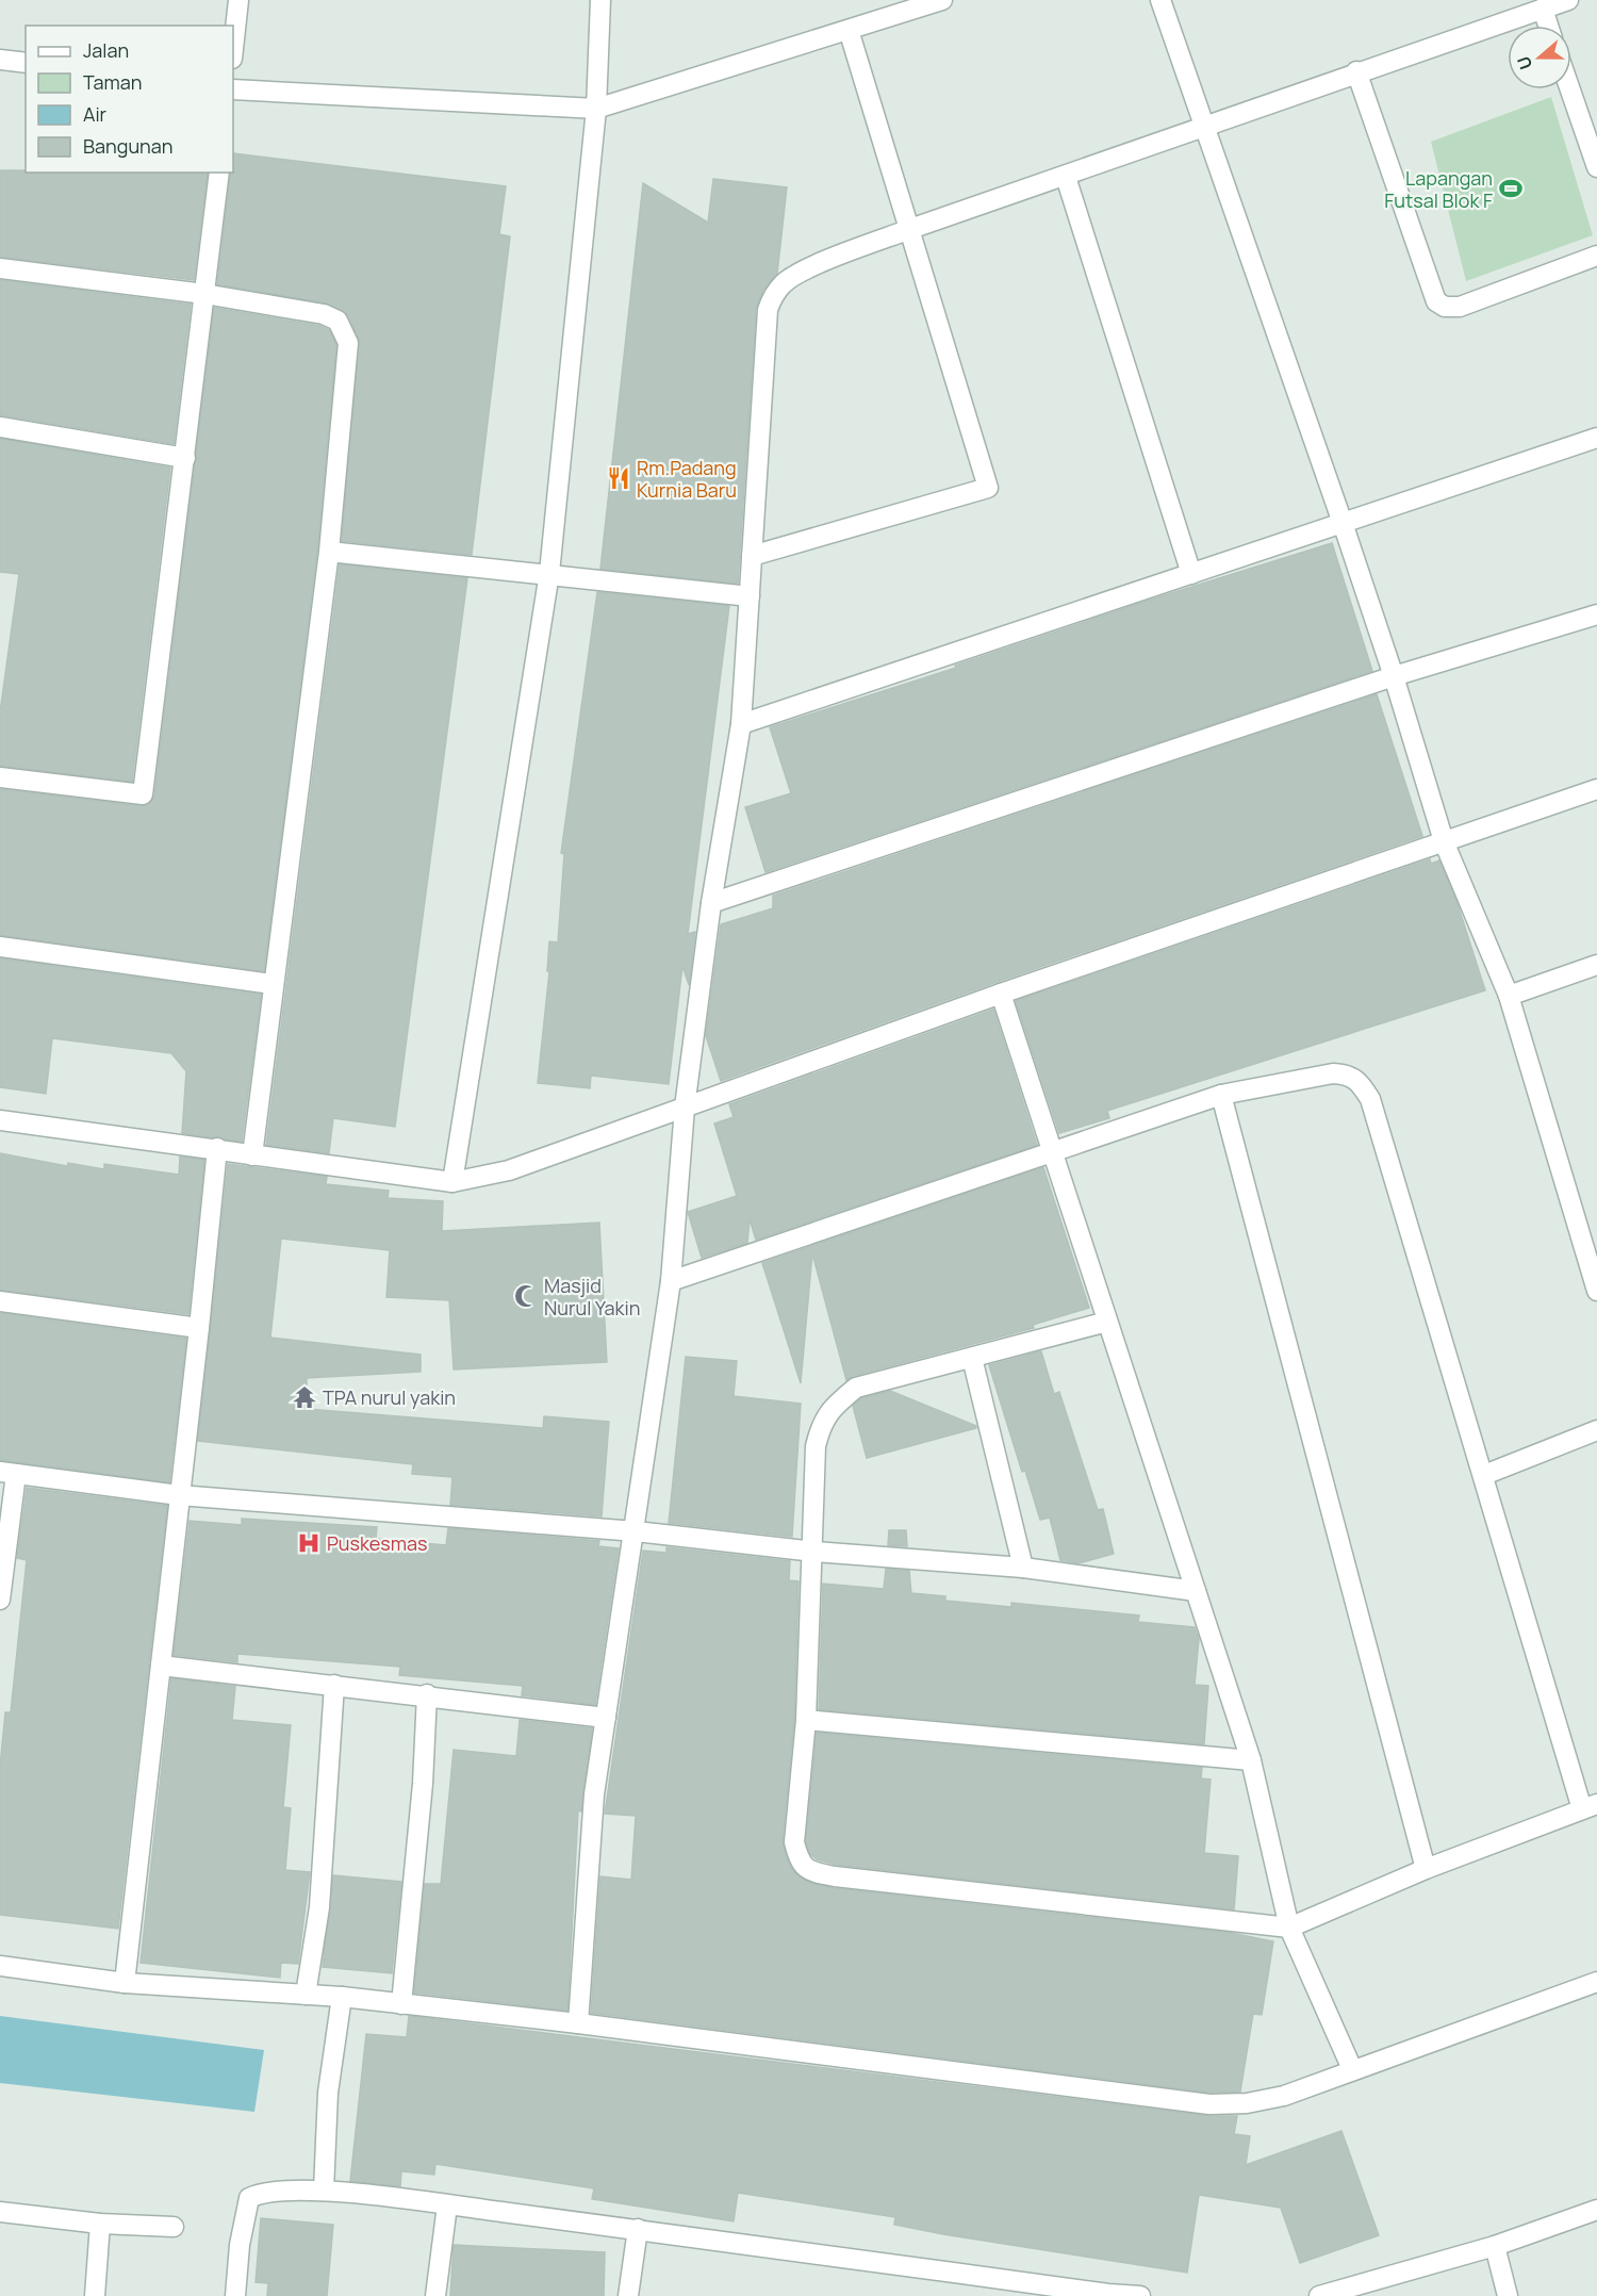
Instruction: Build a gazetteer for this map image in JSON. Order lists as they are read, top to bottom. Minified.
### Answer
{"places":{"sports":["Lapangan Futsal Blok F"],"restaurant":["Rm.Padang Kurnia Baru"],"mosque":["Masjid Nurul Yakin"],"temple":["TPA nurul yakin"],"hospital":["Puskesmas"]},"legend":["Jalan","Taman","Air","Bangunan"],"north":"left"}
